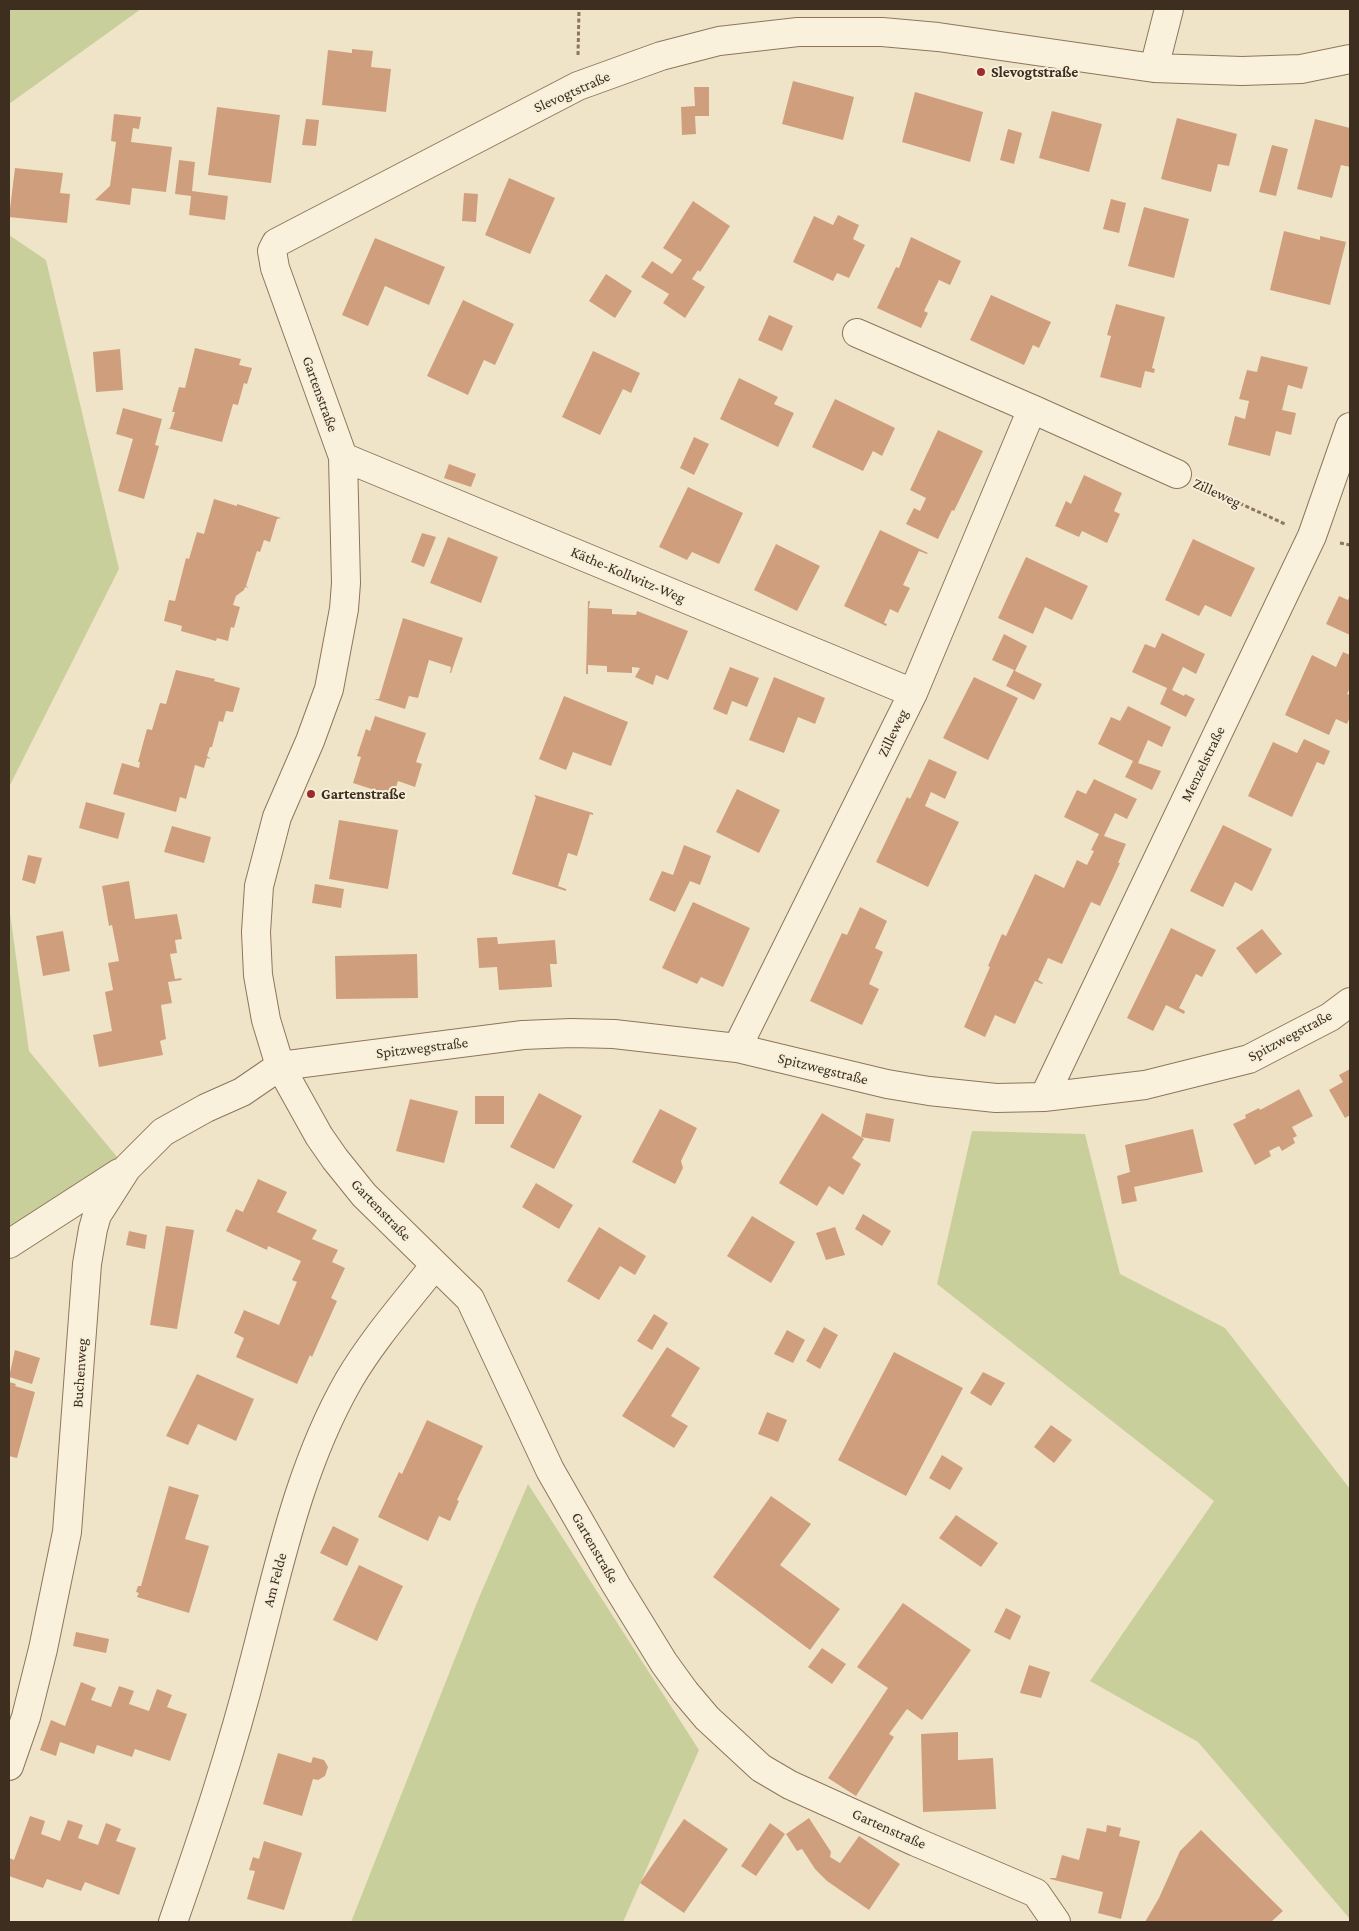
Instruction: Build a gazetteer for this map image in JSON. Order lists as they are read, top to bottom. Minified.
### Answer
{"streets":{"street":["Slevogtstraße","Gartenstraße","Zilleweg","Käthe-Kollwitz-Weg","Menzelstraße","Spitzwegstraße","Buchenweg","Am Felde"]},"crossings":[["Slevogtstraße","Gartenstraße"],["Gartenstraße","Käthe-Kollwitz-Weg"],["Gartenstraße","Spitzwegstraße"],["Gartenstraße","Buchenweg"],["Gartenstraße","Am Felde"],["Zilleweg","Käthe-Kollwitz-Weg"],["Zilleweg","Menzelstraße"],["Zilleweg","Spitzwegstraße"],["Menzelstraße","Spitzwegstraße"],["Spitzwegstraße","Buchenweg"]],"places":["Slevogtstraße","Gartenstraße"]}
